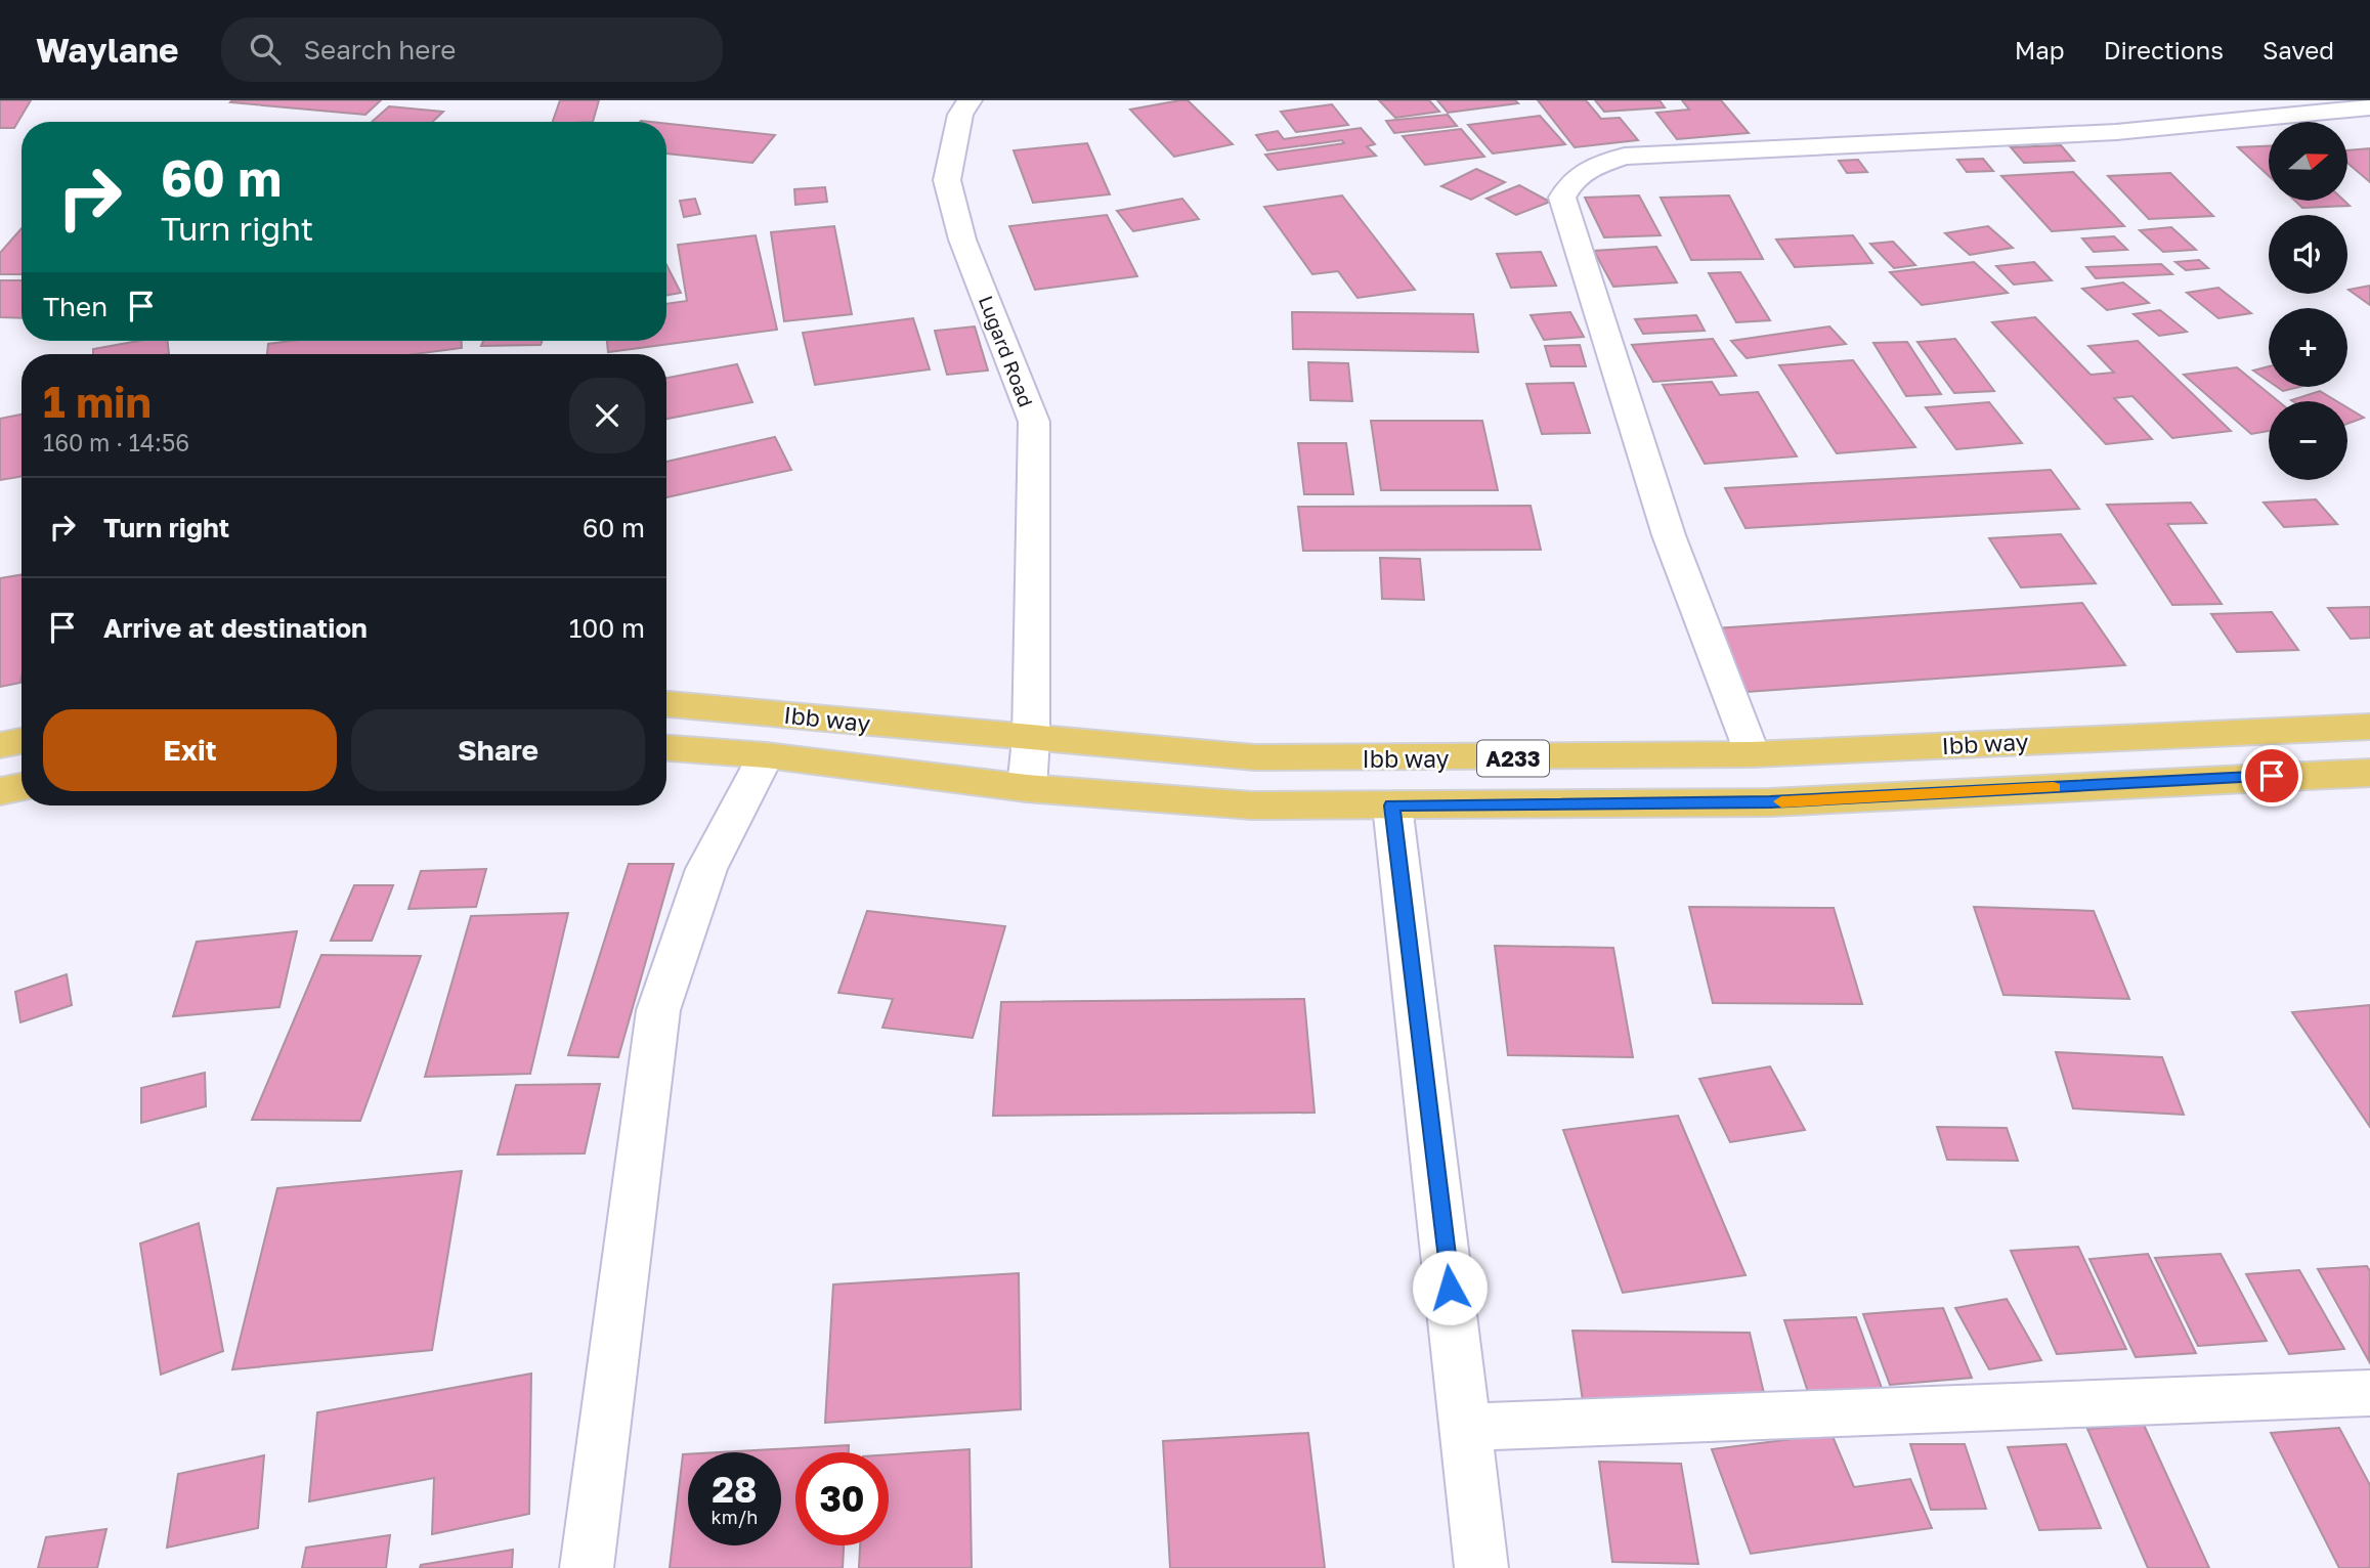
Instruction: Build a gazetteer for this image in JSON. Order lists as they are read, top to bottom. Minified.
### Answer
{"streets":{"highway":["Ibb way","A233"],"street":["Lugard Road"]},"crossings":[["Lugard Road","Ibb way"],["Lugard Road","A233"]],"north":"right","page":{"header":"Waylane","search":"Search here","nav":["Map","Directions","Saved"],"map_buttons":["+","−"],"turn":["60 m","Turn right"],"then":"Then","heading":["1 min","160 m · 14:56"],"list":[{"name":"Turn right","value":"60 m"},{"name":"Arrive at destination","value":"100 m"}],"buttons":["Exit","Share"],"speed":"28 km/h","limit":"30"}}
